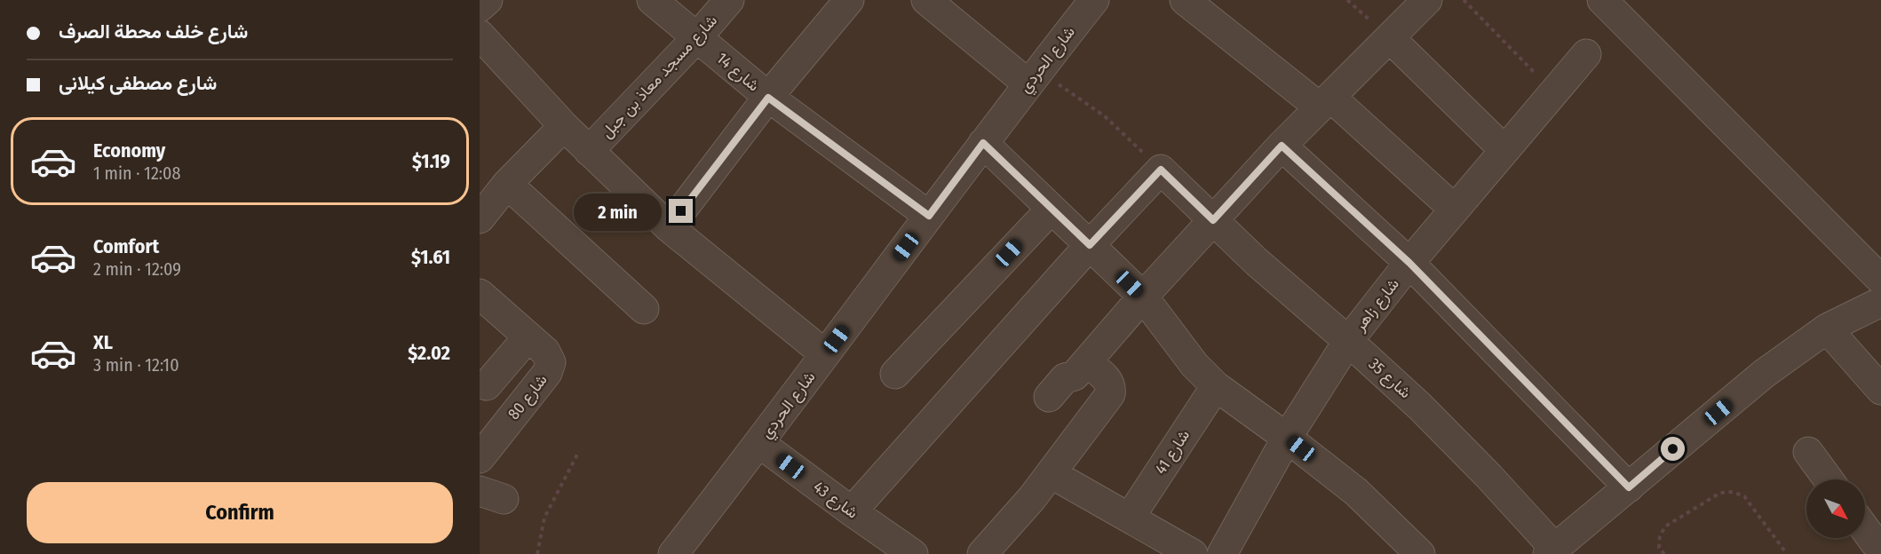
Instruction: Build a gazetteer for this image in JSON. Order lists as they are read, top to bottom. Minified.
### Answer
{"streets":{"street":["شارع الحردي","شارع 14","شارع مسجد معاذ بن جبل","شارع زاهر","شارع 35","شارع 80","شارع 41","شارع 43"]},"crossings":[["شارع الحردي","شارع 14"],["شارع الحردي","شارع 43"],["شارع 14","شارع مسجد معاذ بن جبل"],["شارع زاهر","شارع 35"]],"north":"bottom right","page":{"banner":["شارع خلف محطة الصرف","شارع مصطفى كيلانى"],"list":[{"name":"Economy","note":"1 min · 12:08","value":"$1.19"},{"name":"Comfort","note":"2 min · 12:09","value":"$1.61"},{"name":"XL","note":"3 min · 12:10","value":"$2.02"}],"bubble":"2 min","buttons":"Confirm"}}
